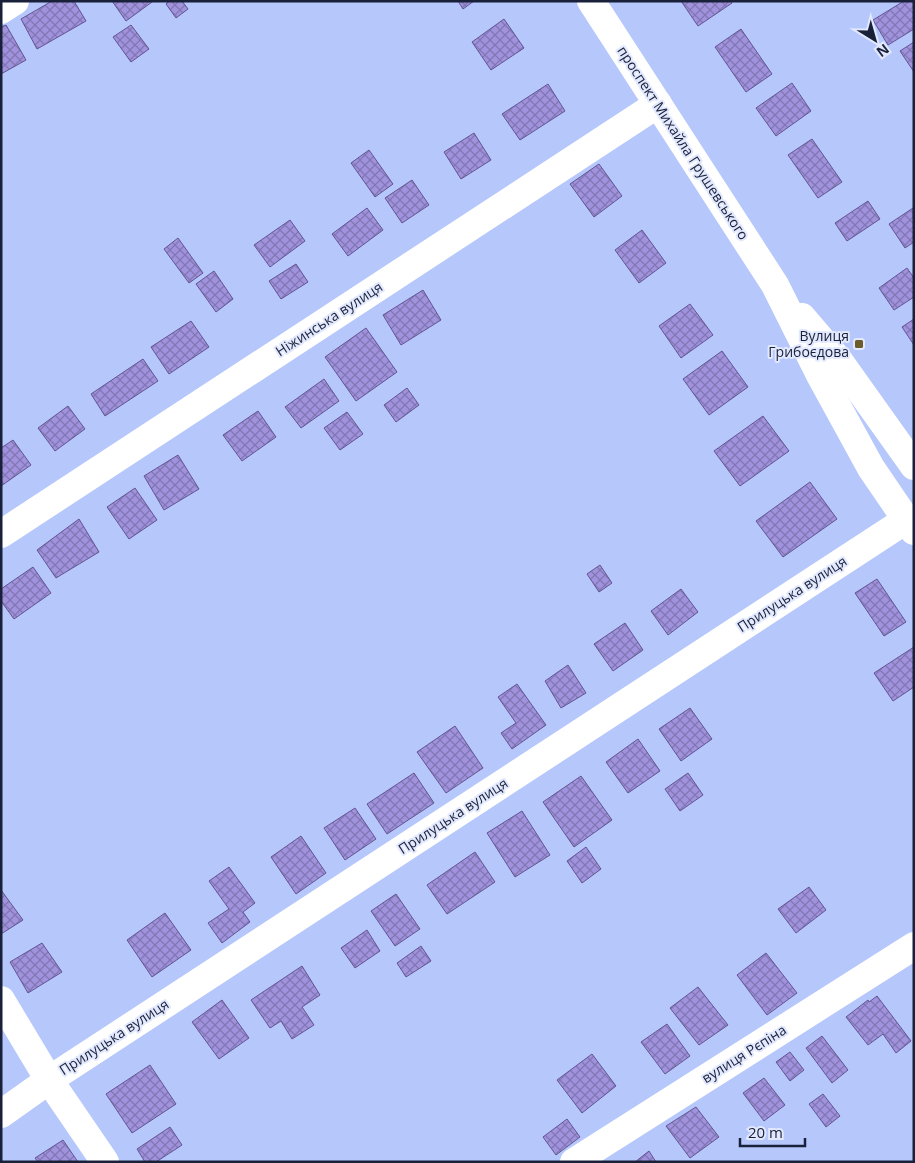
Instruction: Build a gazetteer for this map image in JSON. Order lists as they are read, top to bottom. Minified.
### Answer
{"streets":{"street":["проспект Михайла Грушевського","Ніжинська вулиця","Прилуцька вулиця","вулиця Рєпіна"]},"crossings":[["проспект Михайла Грушевського","Ніжинська вулиця"],["проспект Михайла Грушевського","Прилуцька вулиця"]],"places":{"transit":["Вулиця Грибоєдова"]},"scale_bar":"20 m","north":"bottom right"}
